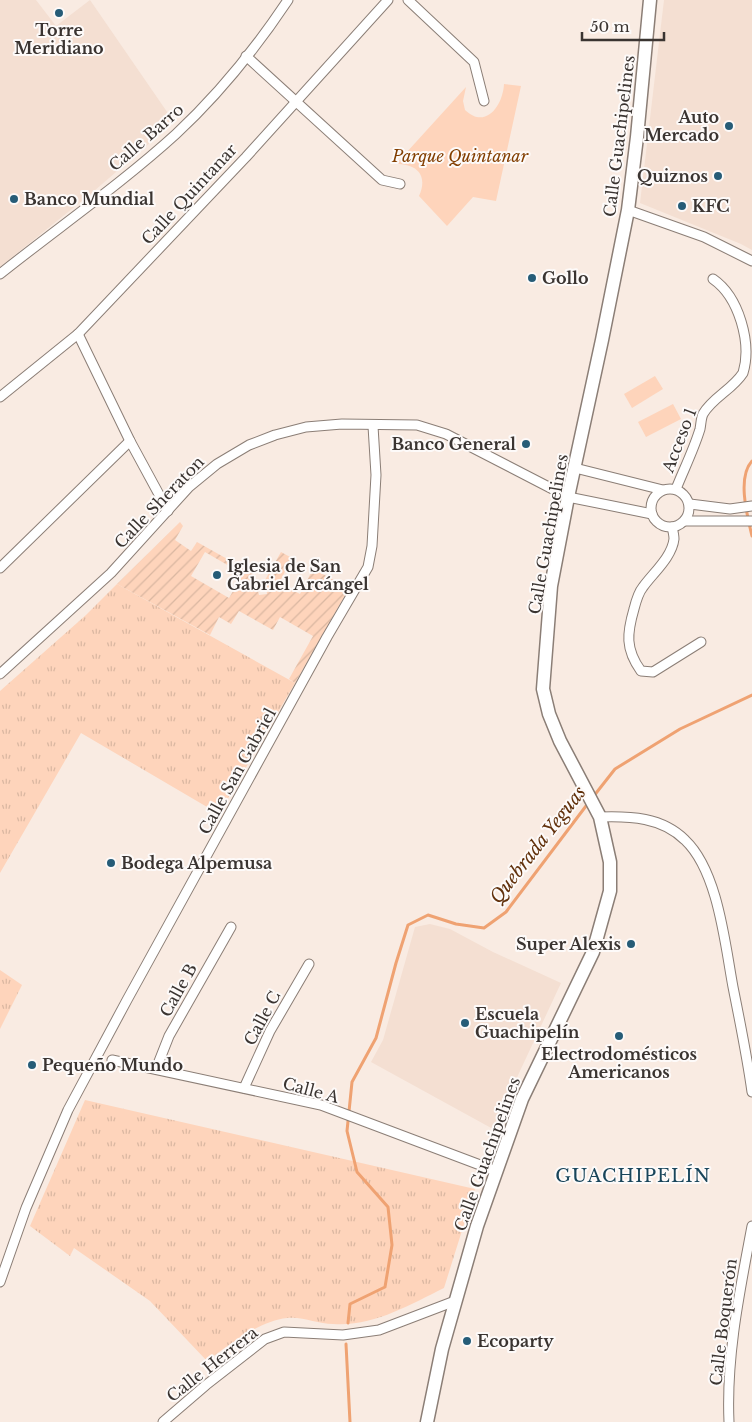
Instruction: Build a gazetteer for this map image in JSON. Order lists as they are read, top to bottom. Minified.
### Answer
{"streets":{"street":["Calle Guachipelines","Calle Barro","Calle Quintanar","Acceso 1","Calle Sheraton","Calle San Gabriel","Calle B","Calle C","Calle A","Calle Boquerón","Calle Herrera"]},"crossings":[["Calle Guachipelines","Calle Sheraton"],["Calle Guachipelines","Calle A"],["Calle Guachipelines","Calle Herrera"],["Acceso 1","Calle Sheraton"],["Calle Sheraton","Calle San Gabriel"],["Calle B","Calle A"],["Calle C","Calle A"]],"districts":["GUACHIPELÍN"],"water":["Quebrada Yeguas"],"parks":["Parque Quintanar"],"places":["Torre Meridiano","Auto Mercado","Quiznos","Banco Mundial","KFC","Gollo","Banco General","Iglesia de San Gabriel Arcángel","Bodega Alpemusa","Super Alexis","Escuela Guachipelín","Electrodomésticos Americanos","Pequeño Mundo","Ecoparty"],"scale_bar":"50 m"}
